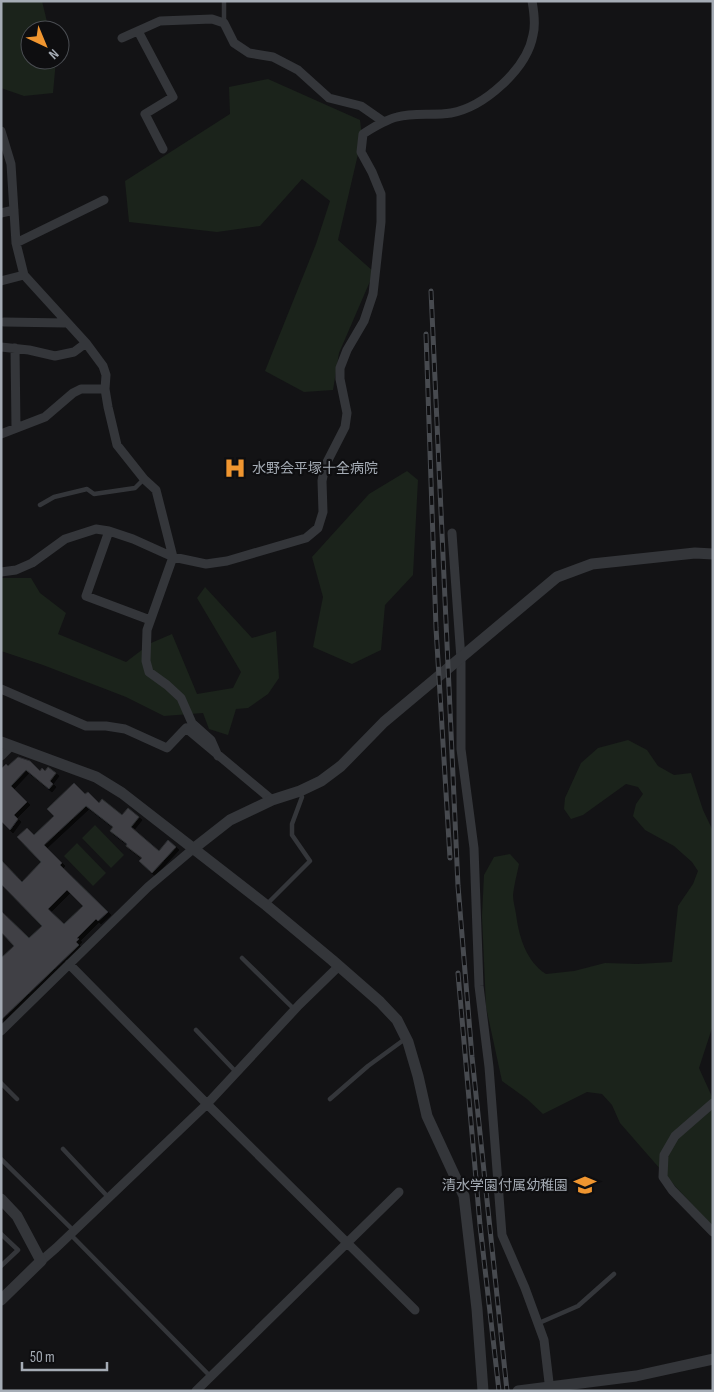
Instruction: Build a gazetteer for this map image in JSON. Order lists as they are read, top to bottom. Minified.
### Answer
{"places":{"hospital":["水野会平塚十全病院"],"school or university":["清水学園付属幼稚園"]},"scale_bar":"50 m","north":"bottom right"}
